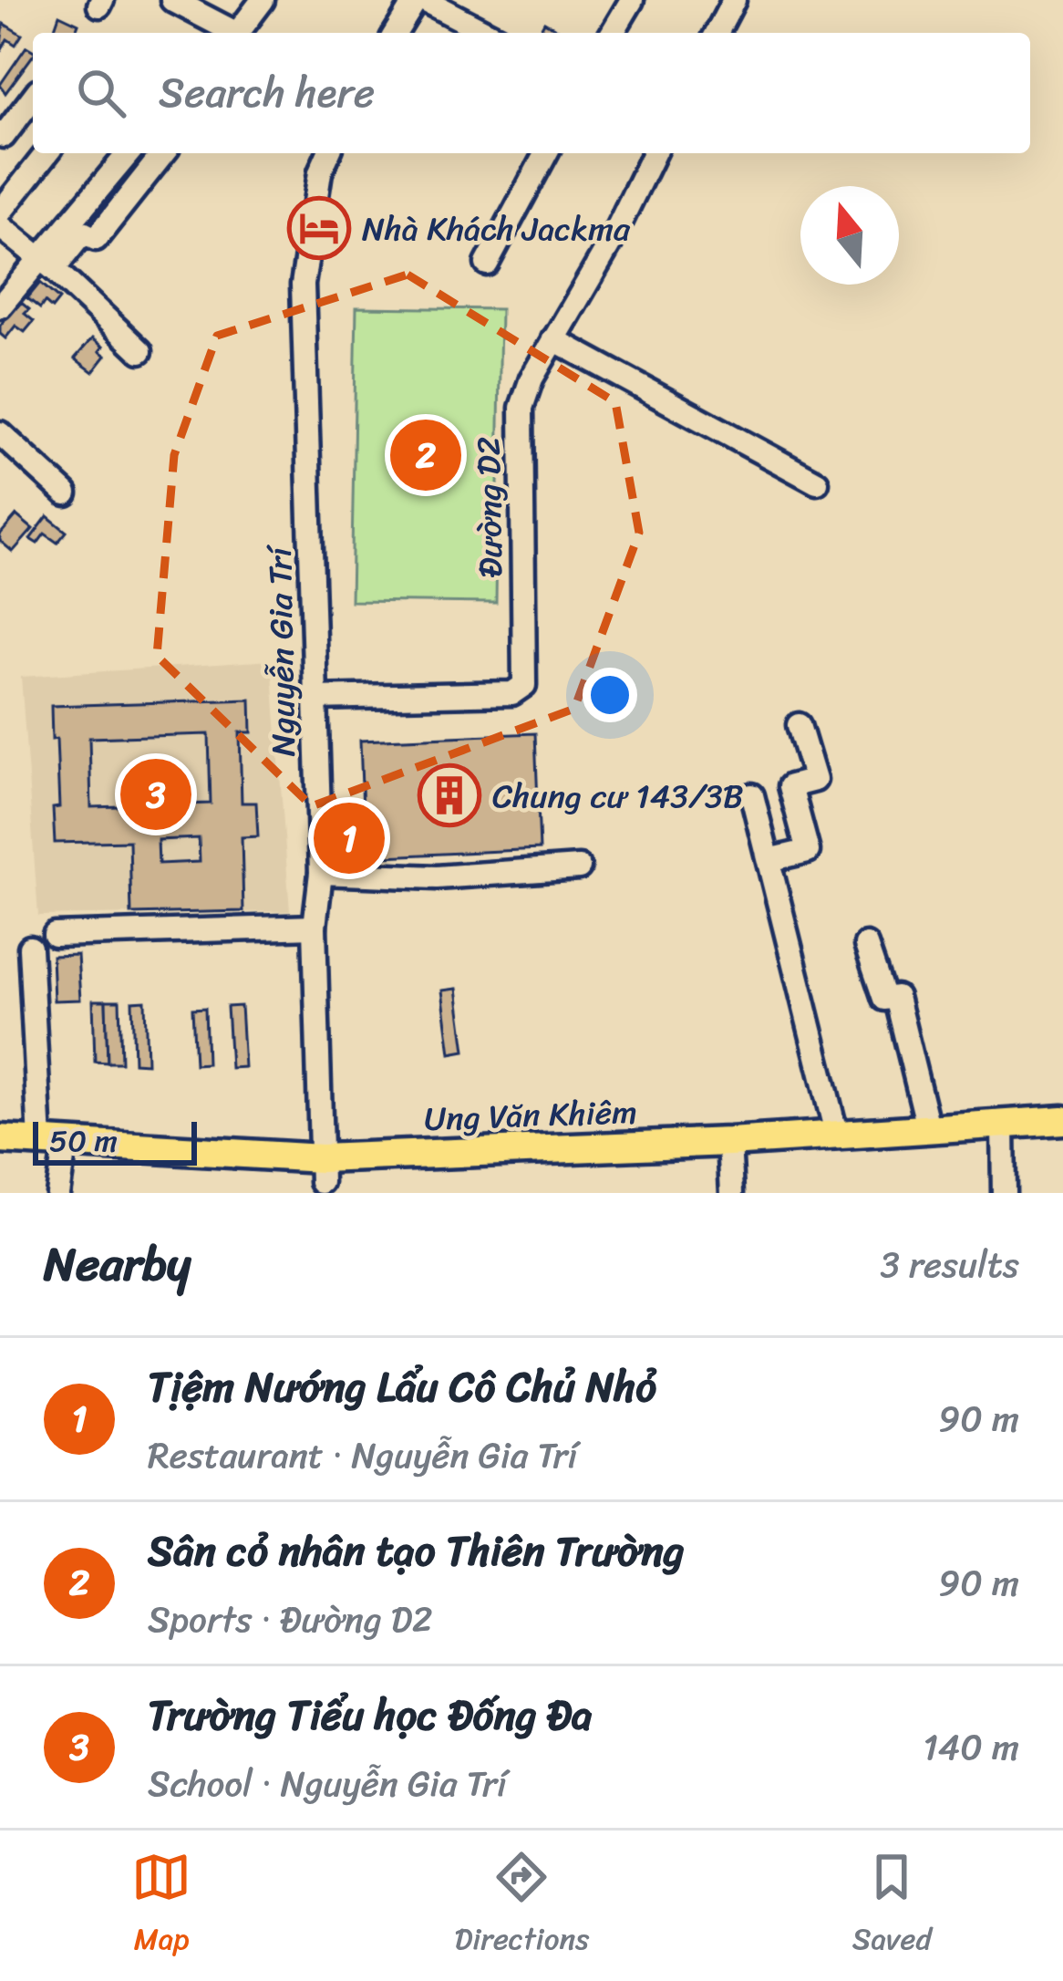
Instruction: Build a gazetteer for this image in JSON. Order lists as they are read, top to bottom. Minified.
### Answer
{"streets":{"main road":["Ung Văn Khiêm"],"street":["Đường D2","Nguyễn Gia Trí"]},"crossings":[["Đường D2","Nguyễn Gia Trí"],["Nguyễn Gia Trí","Ung Văn Khiêm"]],"places":{"hotel":["Nhà Khách Jackma"],"building":["Chung cư 143/3B"]},"scale_bar":"50 m","north":"top","page":{"search":"Search here","pins":["2","3","1"],"scale":"50 m","heading":["Nearby","3 results"],"list":[{"mark":"1","name":"Tịệm Nướng Lẩu Cô Chủ Nhỏ","note":"Restaurant · Nguyễn Gia Trí","value":"90 m"},{"mark":"2","name":"Sân cỏ nhân tạo Thiên Trường","note":"Sports · Đường D2","value":"90 m"},{"mark":"3","name":"Trường Tiểu học Đống Đa","note":"School · Nguyễn Gia Trí","value":"140 m"}],"nav":["Map","Directions","Saved"]}}
